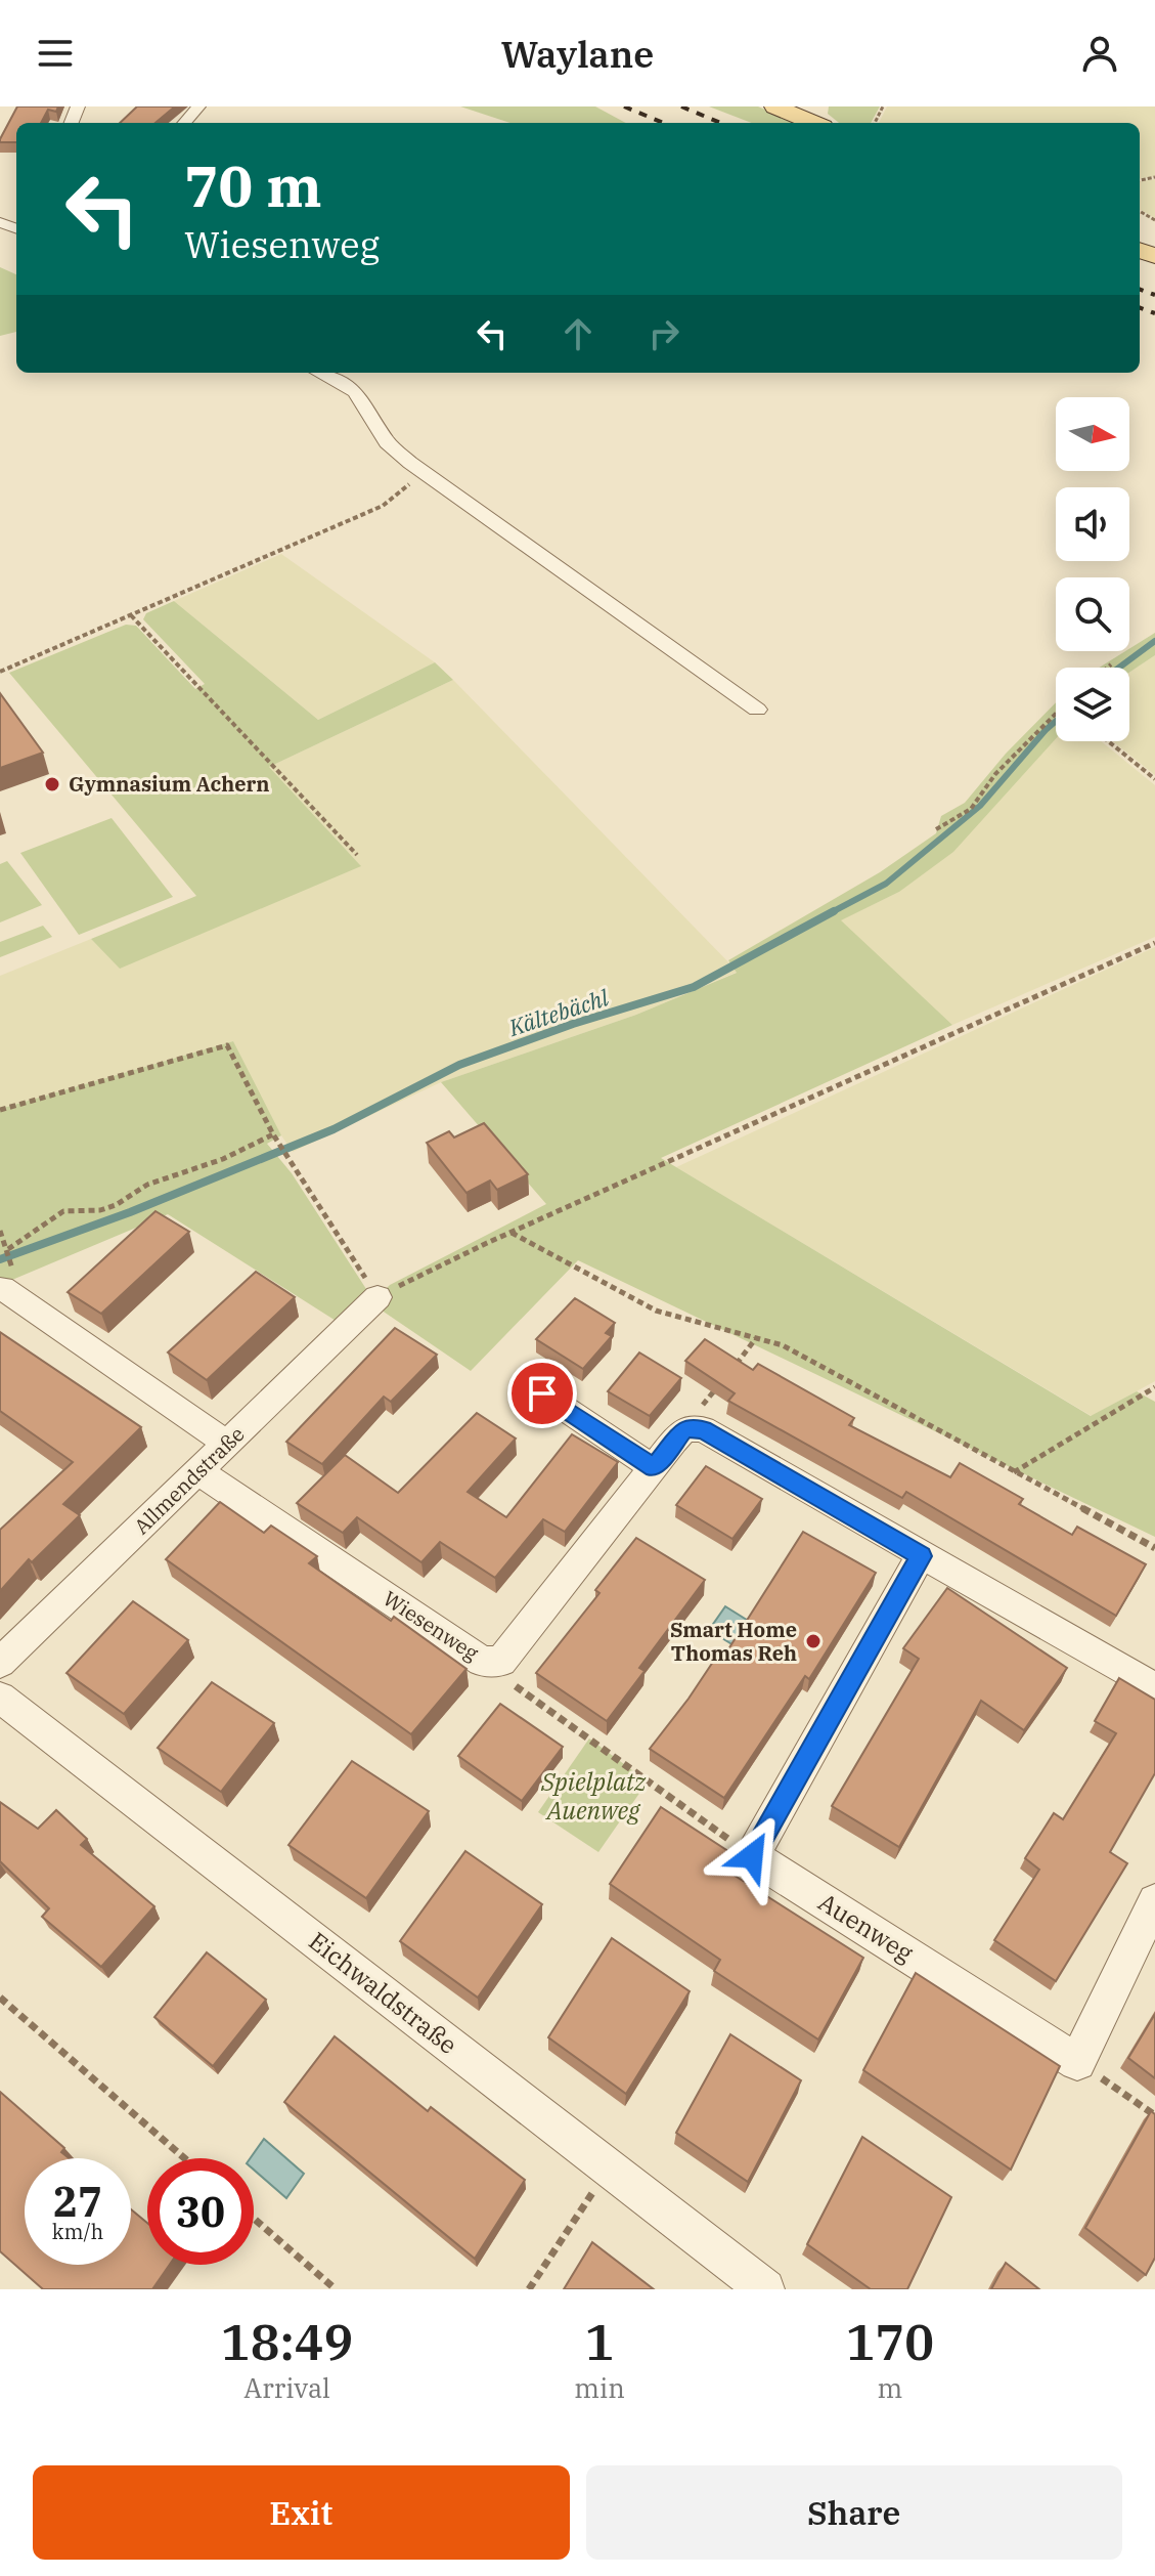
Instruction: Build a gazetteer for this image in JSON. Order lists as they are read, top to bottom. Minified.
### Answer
{"streets":{"street":["Allmendstraße","Wiesenweg","Auenweg","Eichwaldstraße"]},"crossings":[["Allmendstraße","Wiesenweg"]],"water":["Kältebächl"],"parks":["Spielplatz Auenweg"],"places":["Gymnasium Achern","Smart Home Thomas Reh"],"north":"right","page":{"header":"Waylane","turn":["70 m","Wiesenweg"],"speed":"27 km/h","limit":"30","eta":["18:49","Arrival","1","min","170","m"],"buttons":["Exit","Share"]}}
